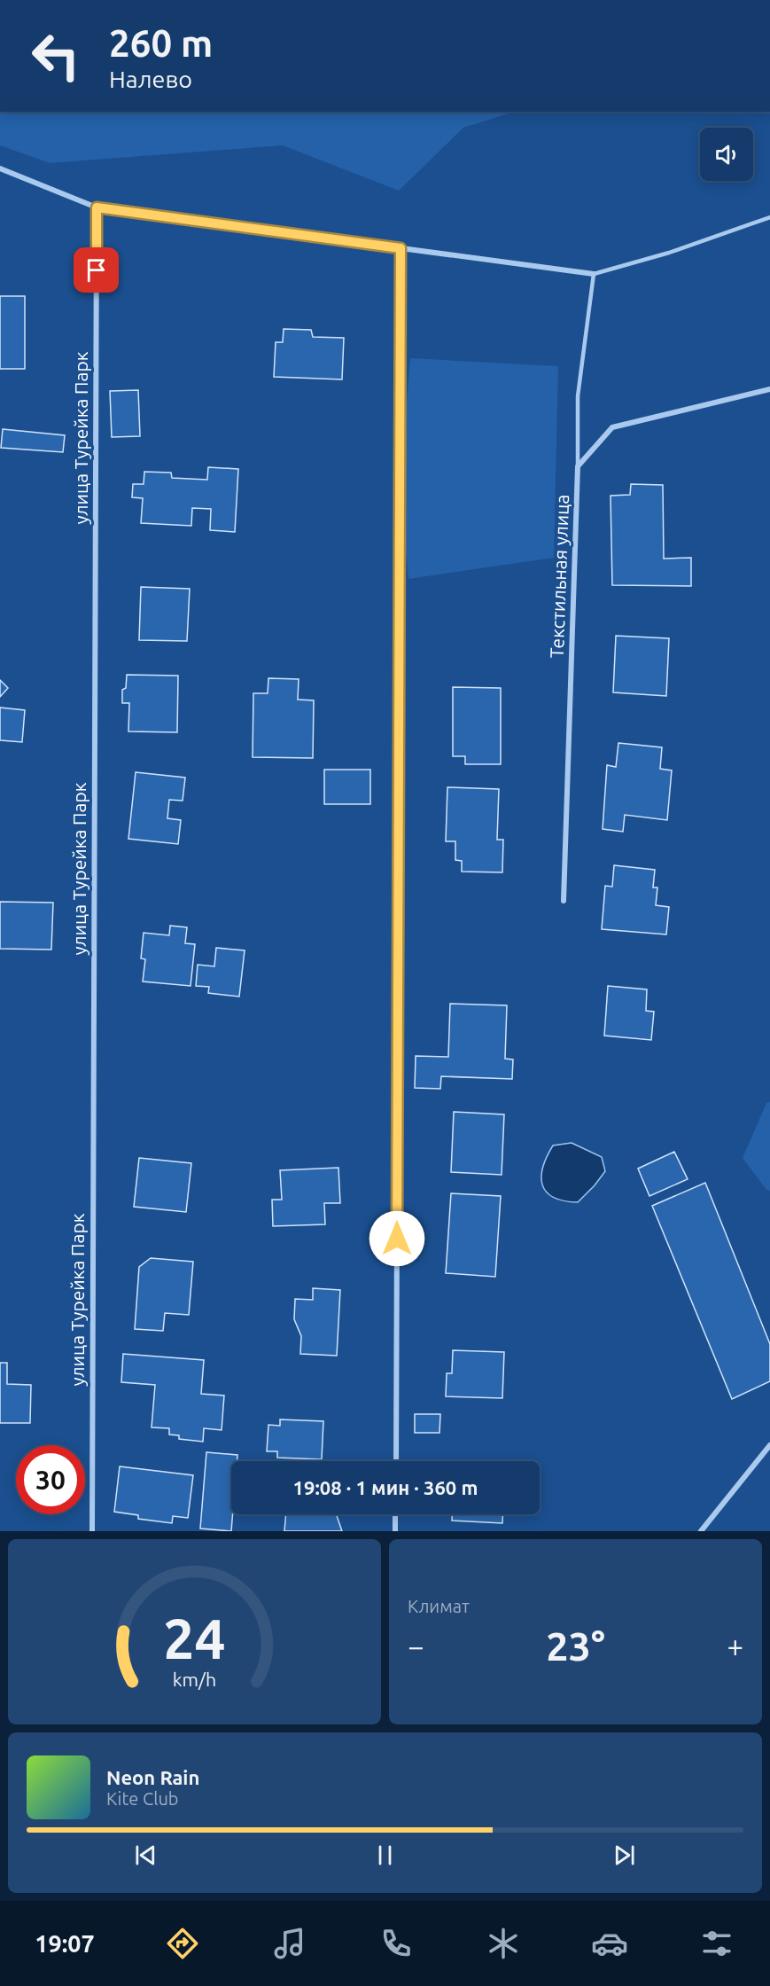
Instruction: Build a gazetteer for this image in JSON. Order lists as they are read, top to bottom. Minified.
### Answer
{"streets":{"street":["улица Турейка Парк","Текстильная улица"]},"page":{"turn":["260 m","Налево"],"limit":"30","trip":"19:08 · 1 мин · 360 m","tile":"Климат","heat":["−","23°","+"],"song":["Neon Rain","Kite Club"],"tabs":"19:07","gauge":["24","km/h"]}}
